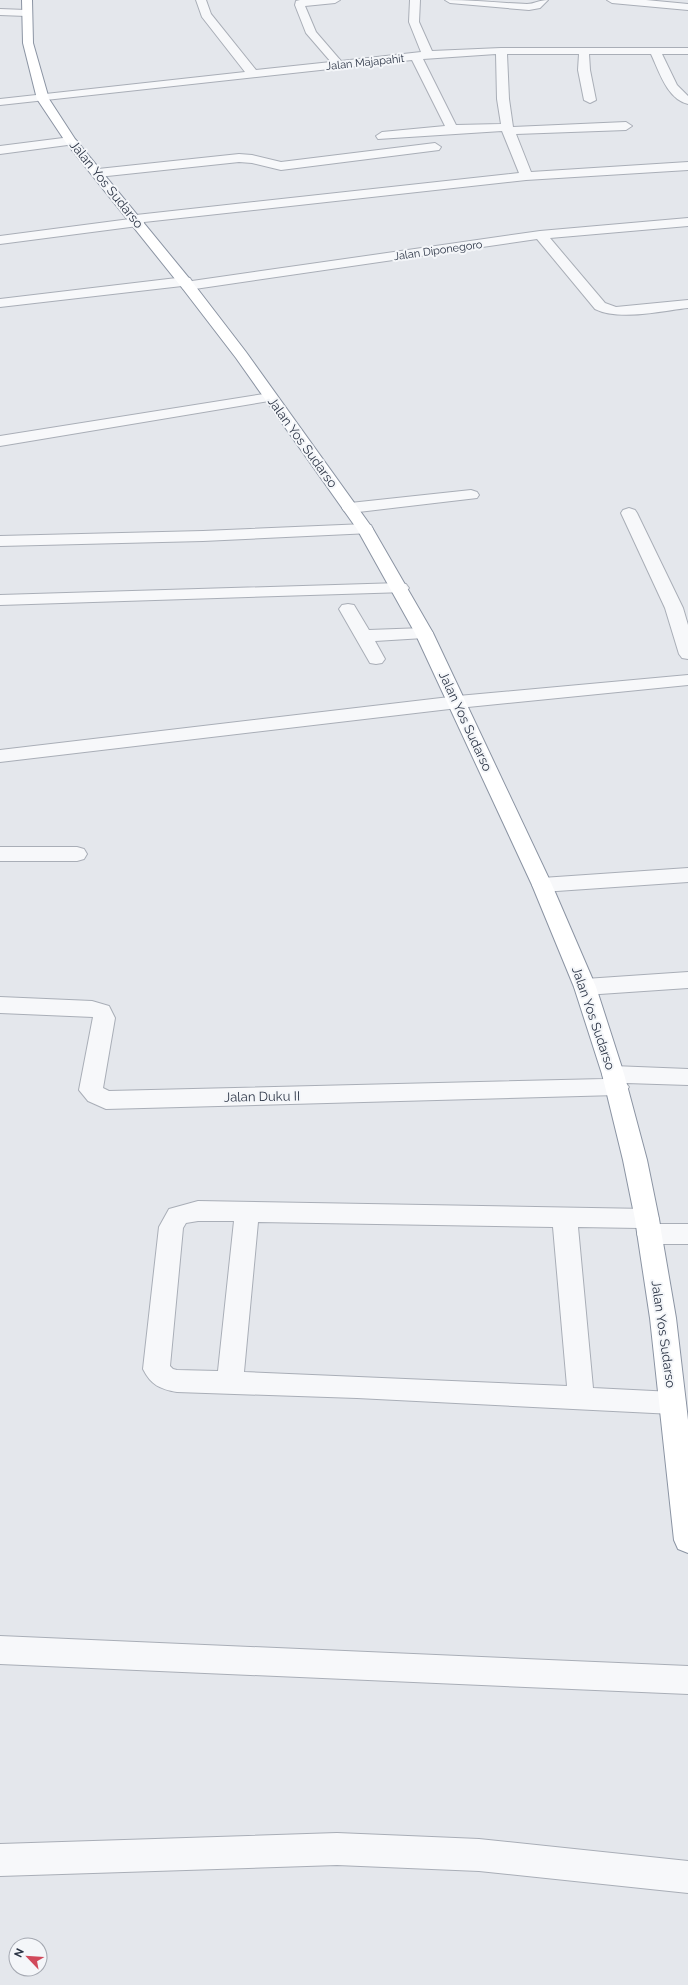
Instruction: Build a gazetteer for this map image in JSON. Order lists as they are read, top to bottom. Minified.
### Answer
{"streets":{"highway":["Jalan Yos Sudarso"],"street":["Jalan Majapahit","Jalan Diponegoro","Jalan Duku II"]},"crossings":[["Jalan Majapahit","Jalan Yos Sudarso"],["Jalan Yos Sudarso","Jalan Diponegoro"],["Jalan Yos Sudarso","Jalan Duku II"]],"north":"top left"}
